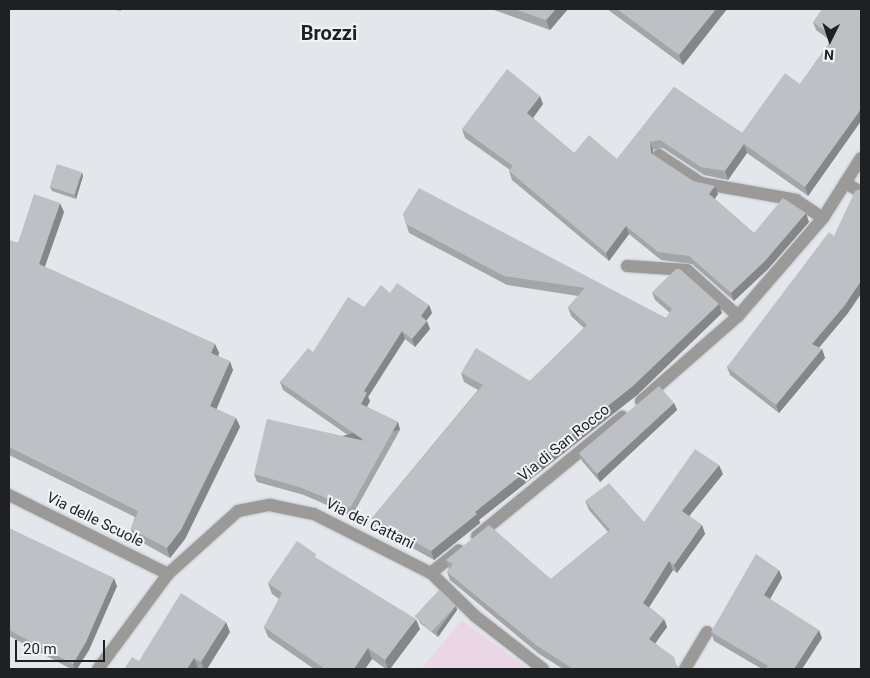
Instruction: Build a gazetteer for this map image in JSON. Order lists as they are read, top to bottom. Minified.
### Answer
{"streets":{"street":["Via di San Rocco","Via delle Scuole","Via dei Cattani"]},"crossings":[["Via di San Rocco","Via dei Cattani"],["Via delle Scuole","Via dei Cattani"]],"districts":["Brozzi"],"scale_bar":"20 m","north":"bottom"}
